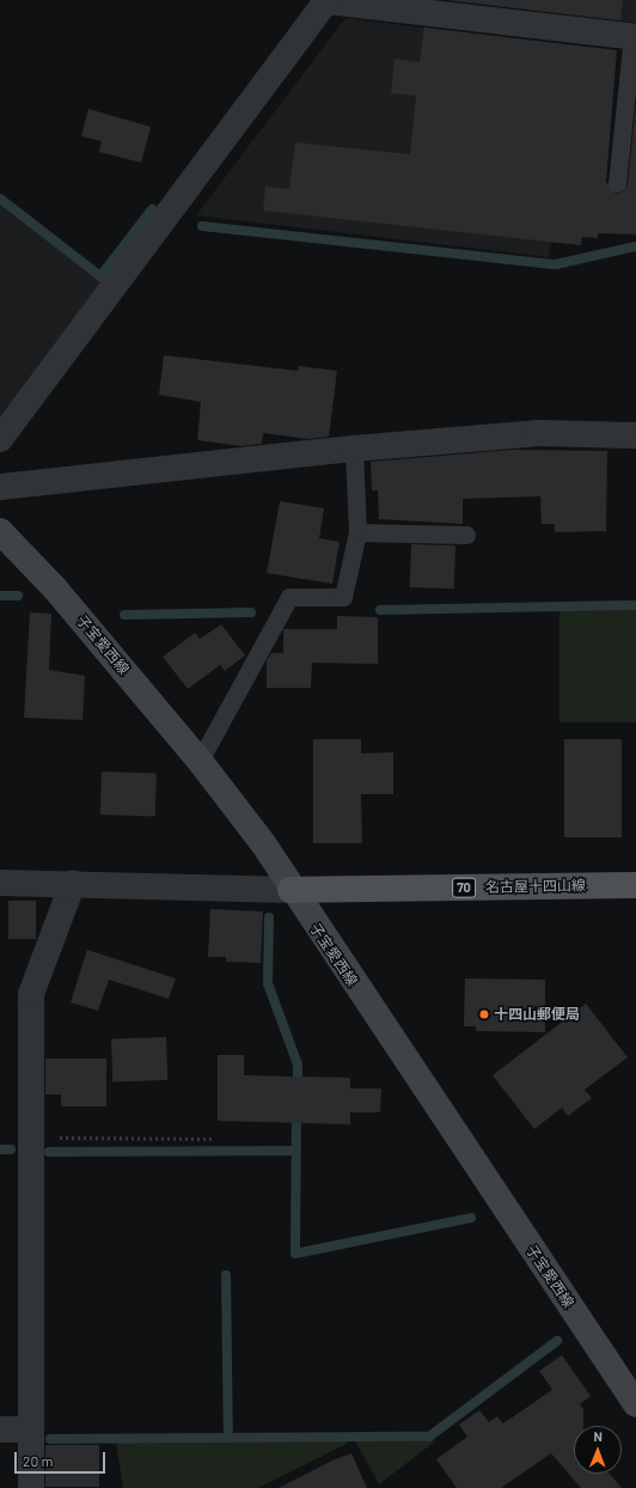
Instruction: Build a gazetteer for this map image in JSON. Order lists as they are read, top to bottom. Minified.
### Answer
{"streets":{"main road":["子宝愛西線","名古屋十四山線","70"]},"crossings":[["子宝愛西線","名古屋十四山線"]],"places":["十四山郵便局"],"scale_bar":"20 m","north":"top"}
